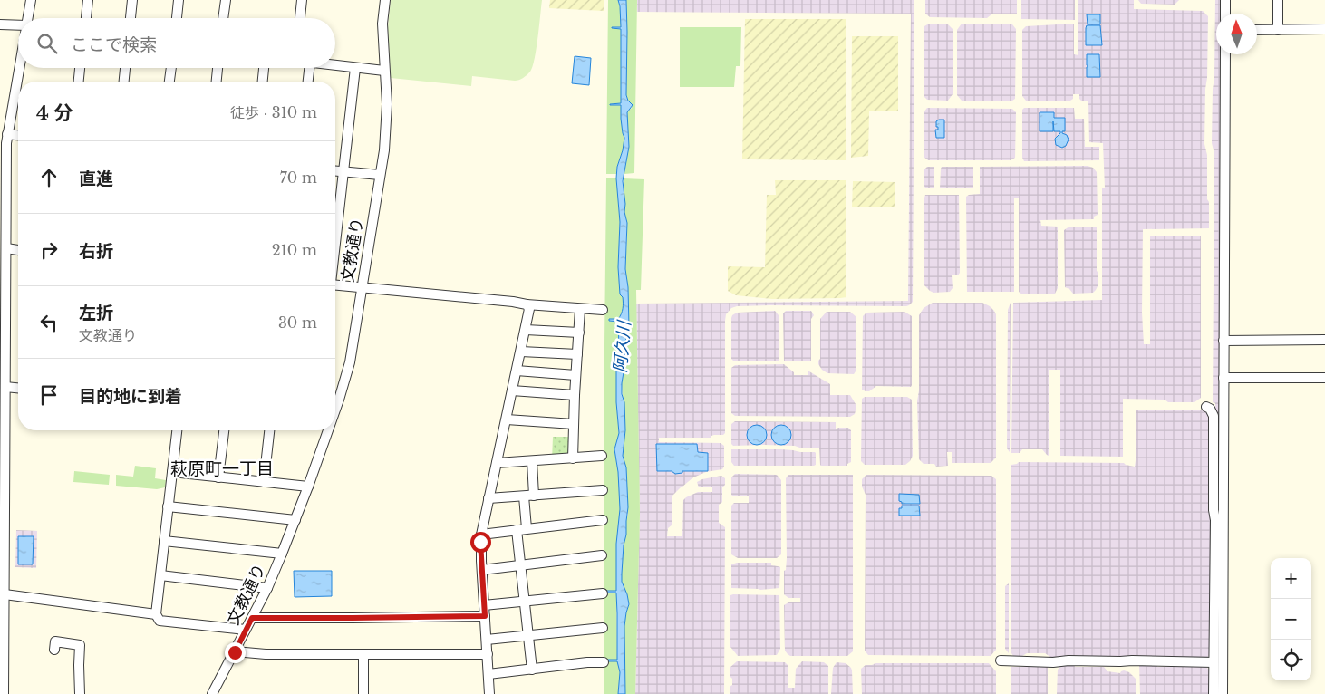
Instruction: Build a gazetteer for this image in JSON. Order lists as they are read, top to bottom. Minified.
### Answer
{"streets":{"street":["文教通り"]},"districts":["萩原町一丁目"],"water":["阿久川"],"north":"top","page":{"search":"ここで検索","heading":["4 分","徒歩 · 310 m"],"list":[["直進","70 m"],["右折","210 m"],["左折","文教通り","30 m"],"目的地に到着"],"map_buttons":["+","−"]}}
